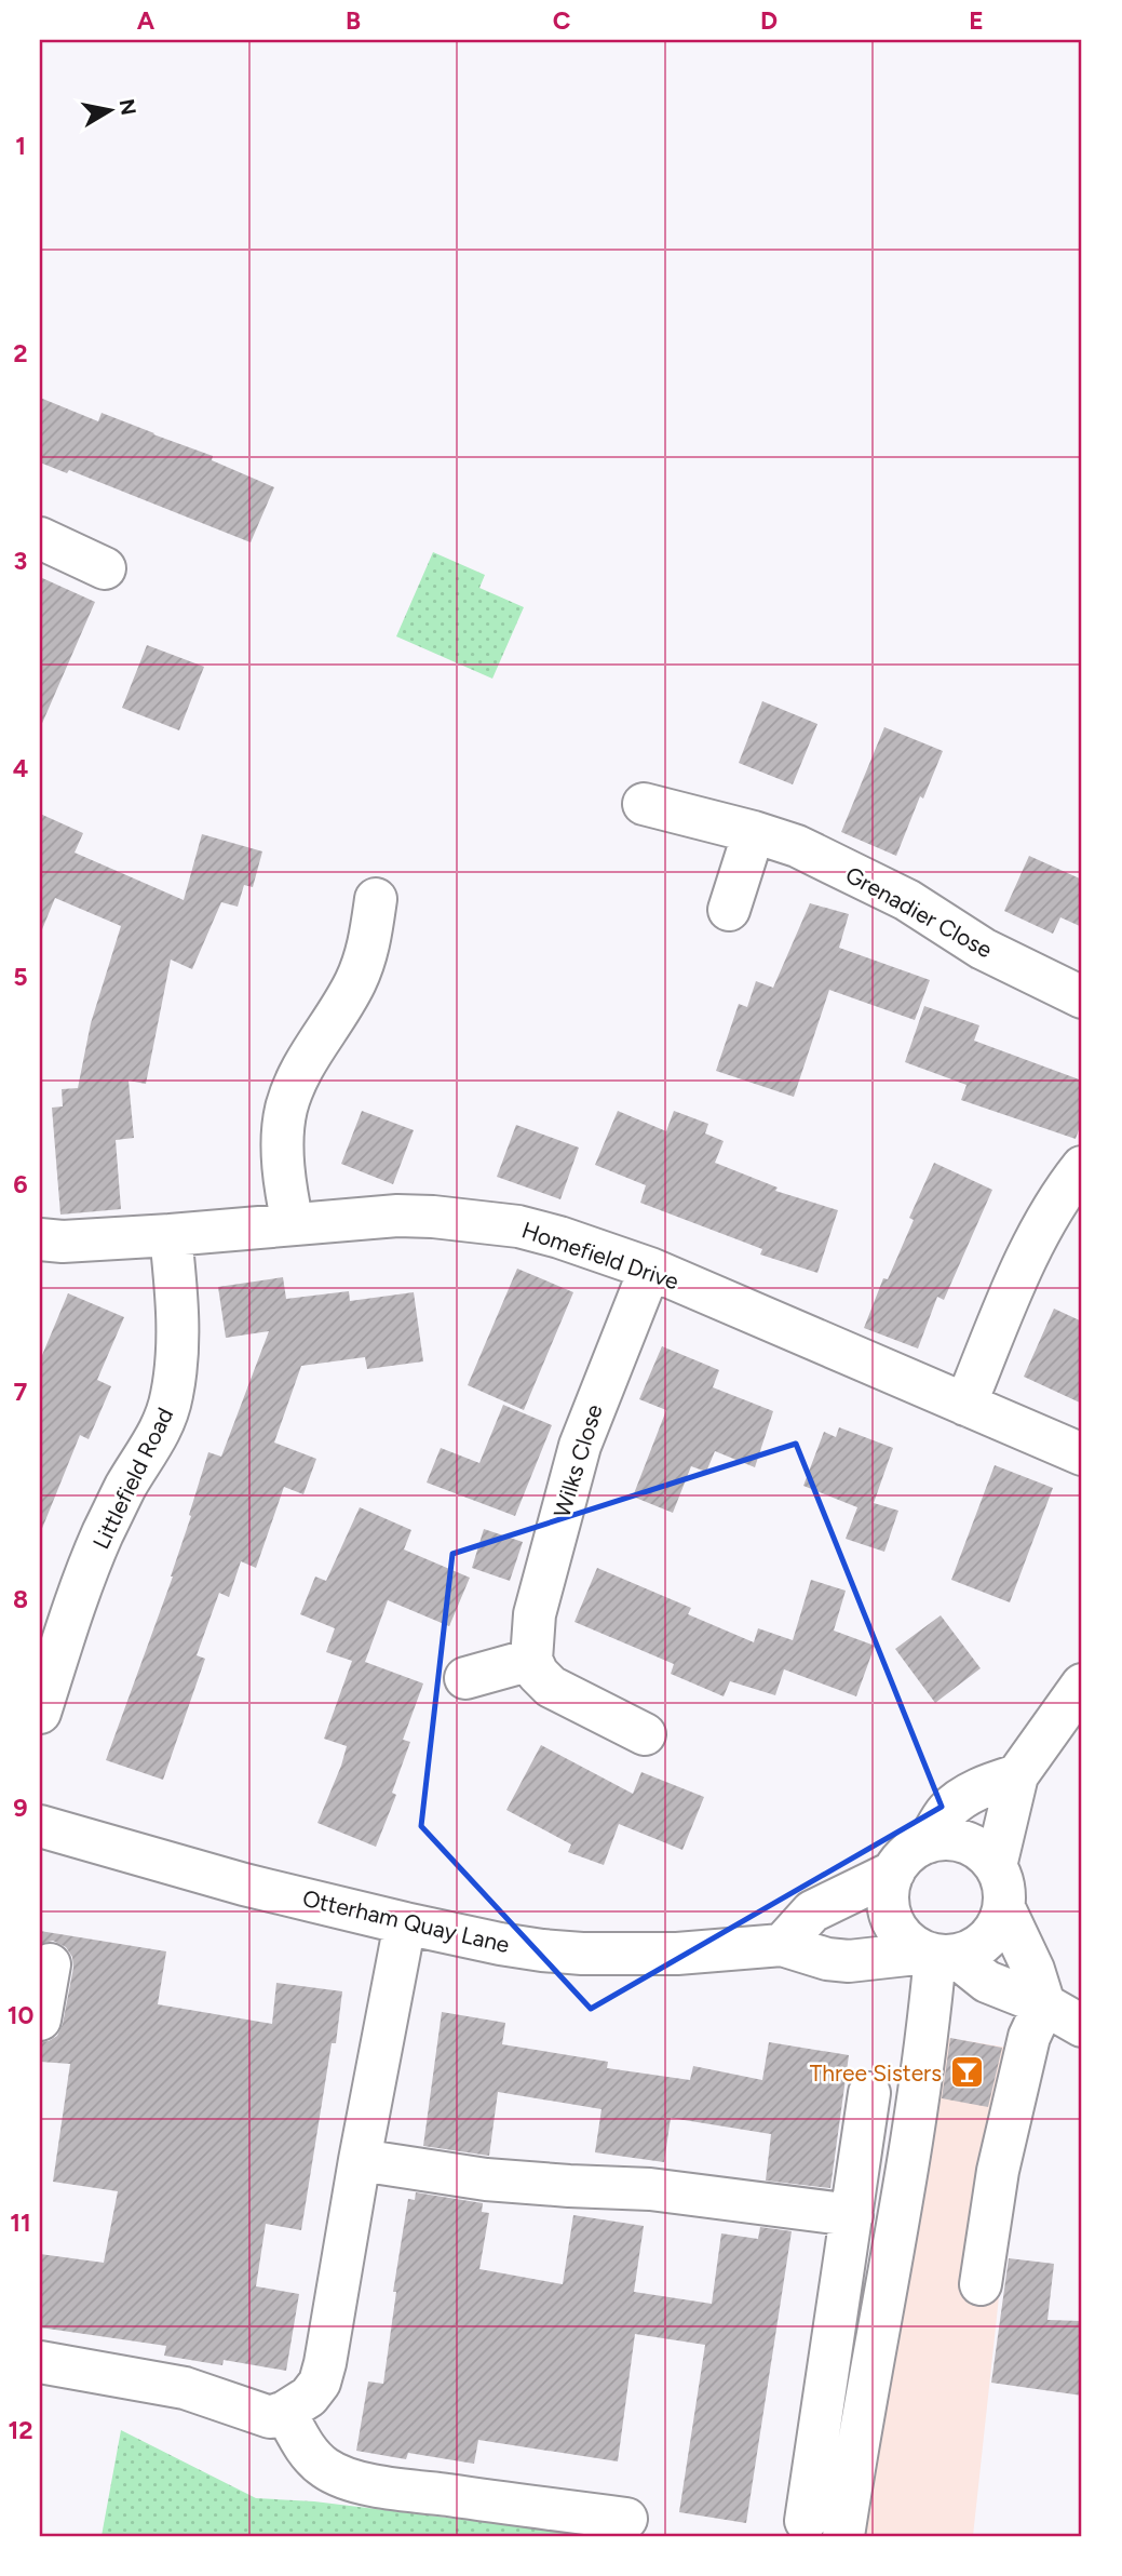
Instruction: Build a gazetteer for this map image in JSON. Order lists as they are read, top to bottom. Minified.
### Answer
{"streets":{"street":["Grenadier Close","Homefield Drive","Wilks Close","Littlefield Road","Otterham Quay Lane"]},"crossings":[["Homefield Drive","Wilks Close"],["Homefield Drive","Littlefield Road"]],"places":{"bar":["Three Sisters"]},"north":"right","grid":{"columns":["A","B","C","D","E"],"rows":["1","2","3","4","5","6","7","8","9","10","11","12"]}}
